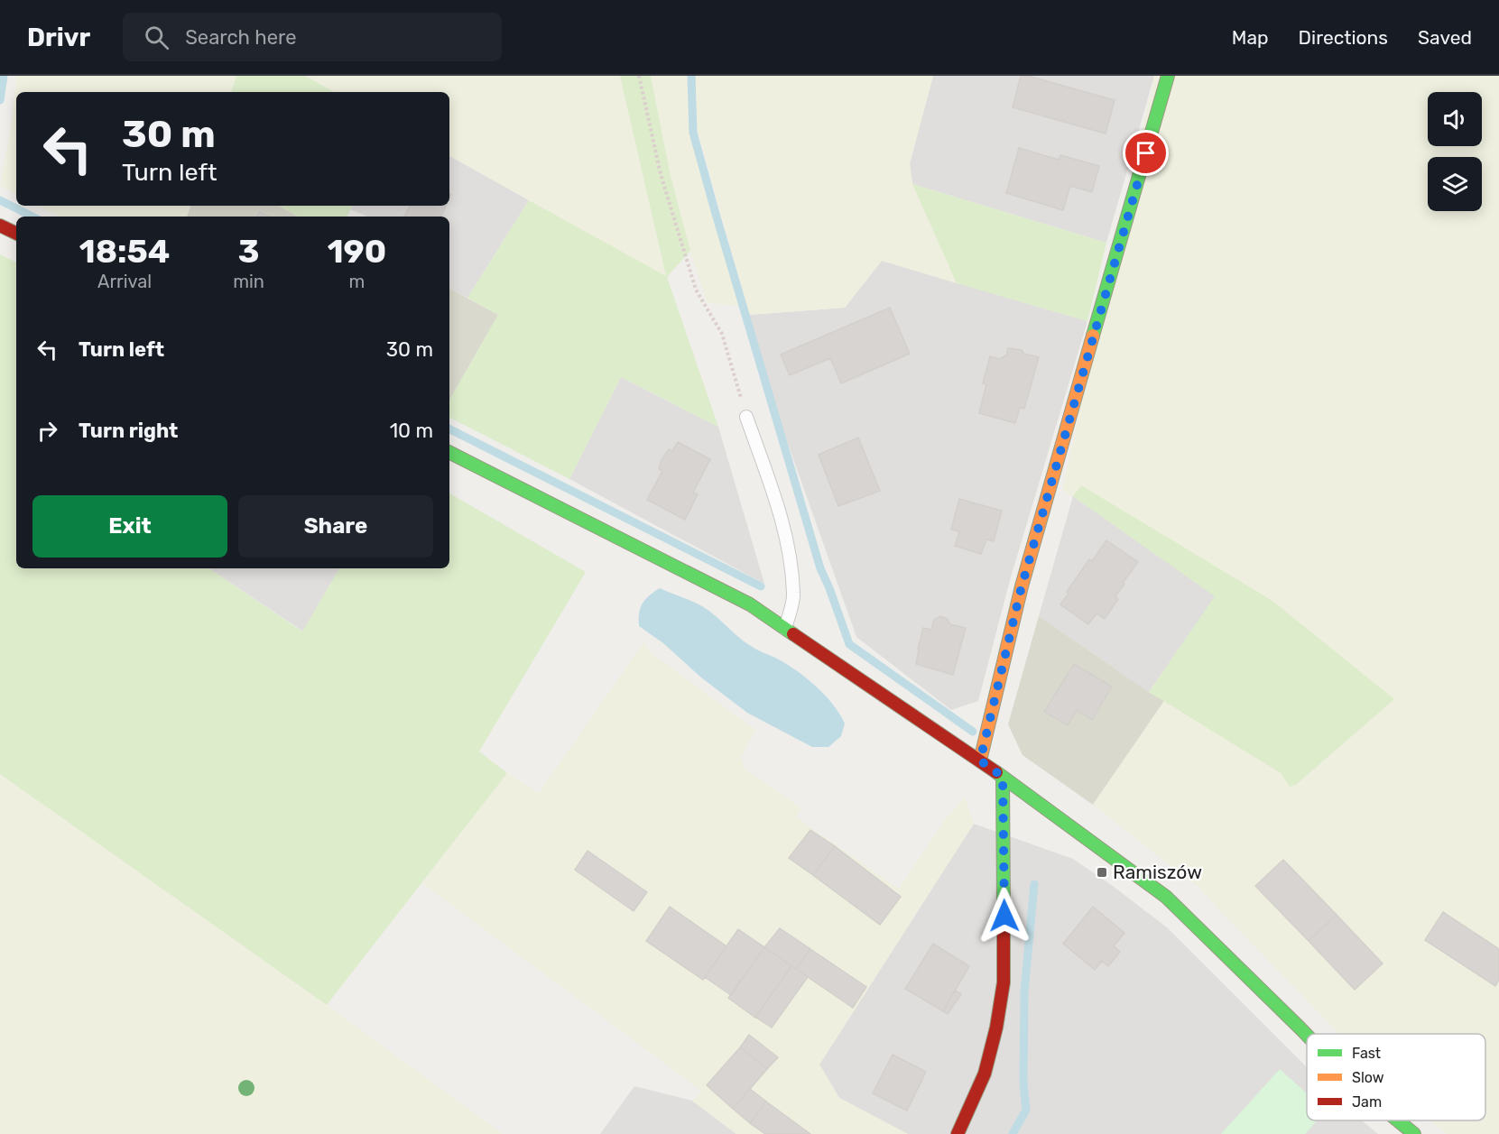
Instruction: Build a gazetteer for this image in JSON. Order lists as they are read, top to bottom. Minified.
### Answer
{"places":{"transit":["Ramiszów"]},"legend":["Fast","Slow","Jam"],"page":{"header":"Drivr","search":"Search here","nav":["Map","Directions","Saved"],"turn":["30 m","Turn left"],"eta":["18:54","Arrival","3","min","190","m"],"list":[{"name":"Turn left","value":"30 m"},{"name":"Turn right","value":"10 m"}],"buttons":["Exit","Share"]}}
